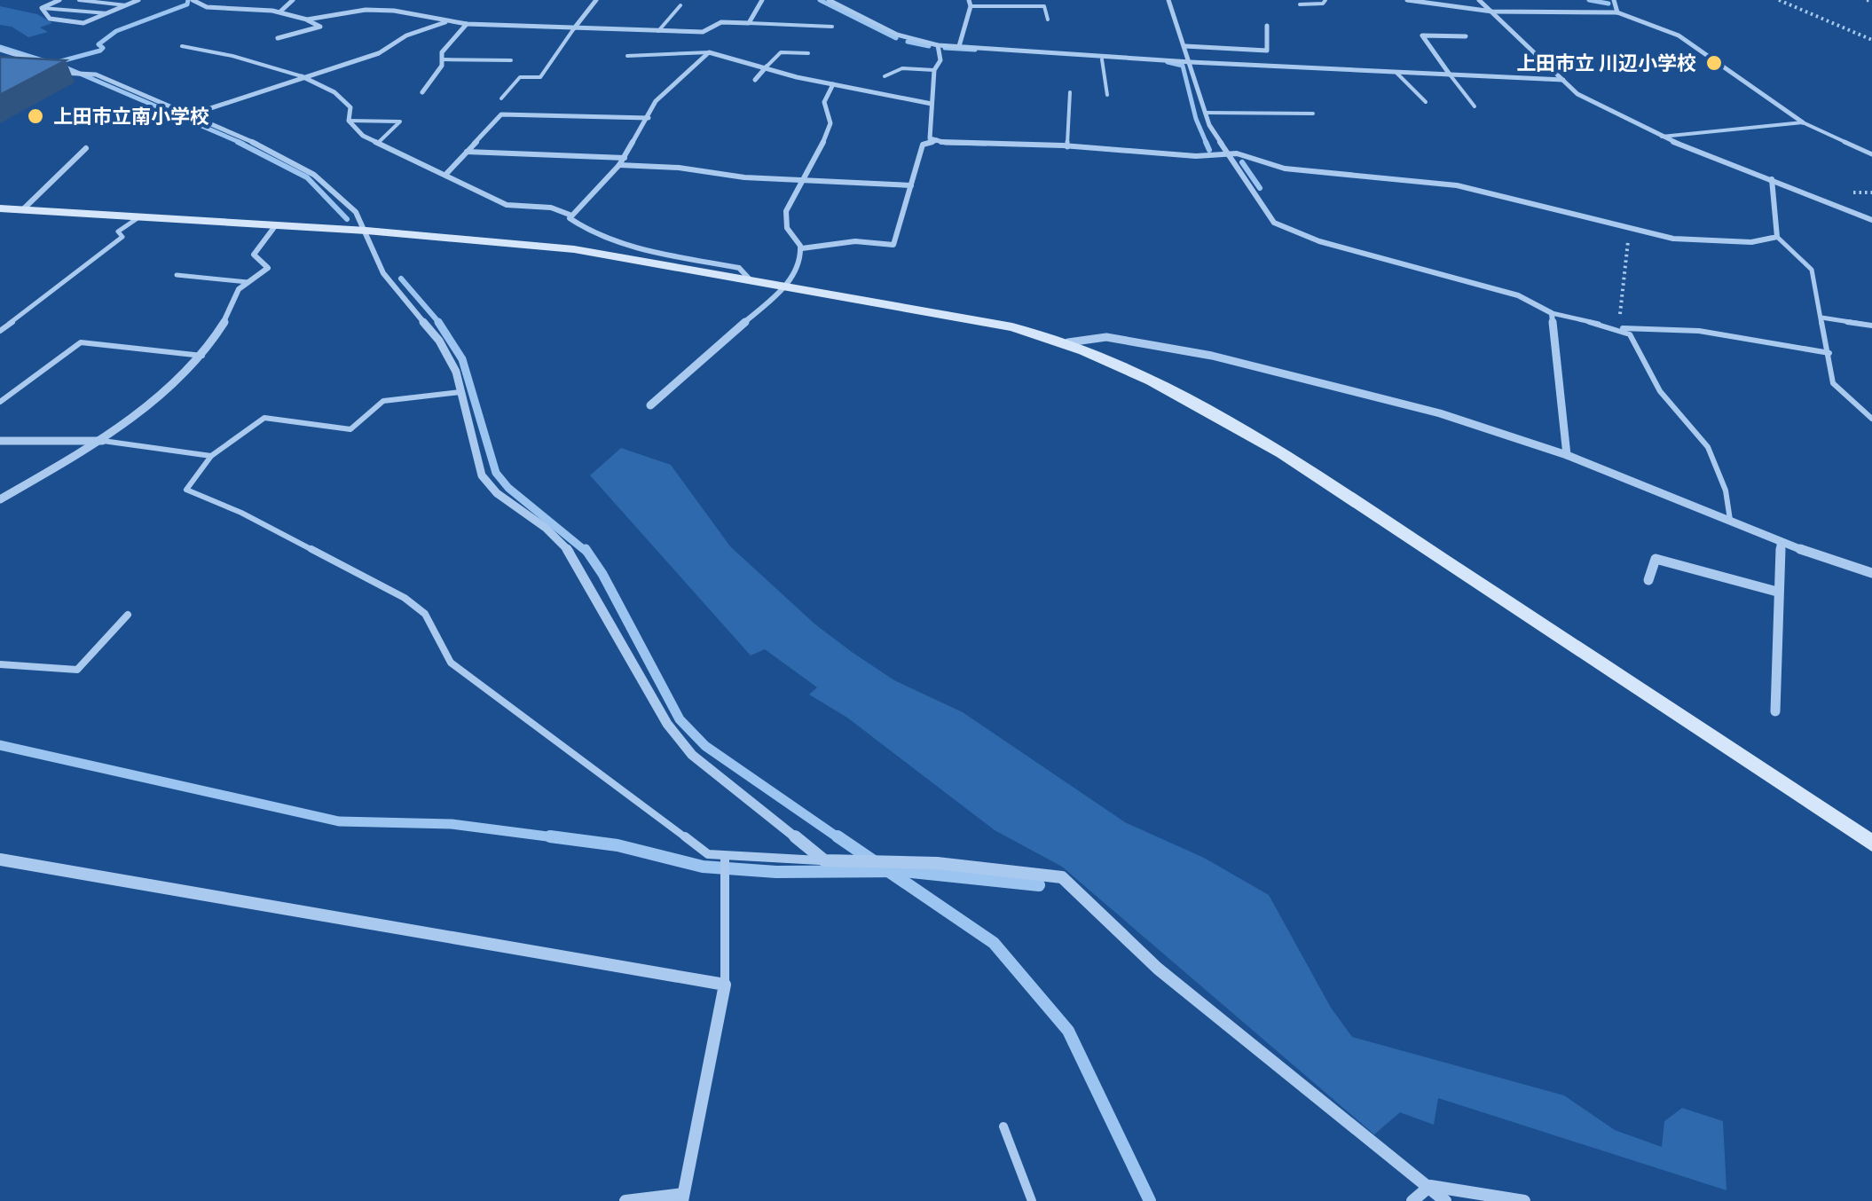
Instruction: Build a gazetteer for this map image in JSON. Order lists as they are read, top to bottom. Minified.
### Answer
{"places":["上田市立 川辺小学校","上田市立南小学校"]}
